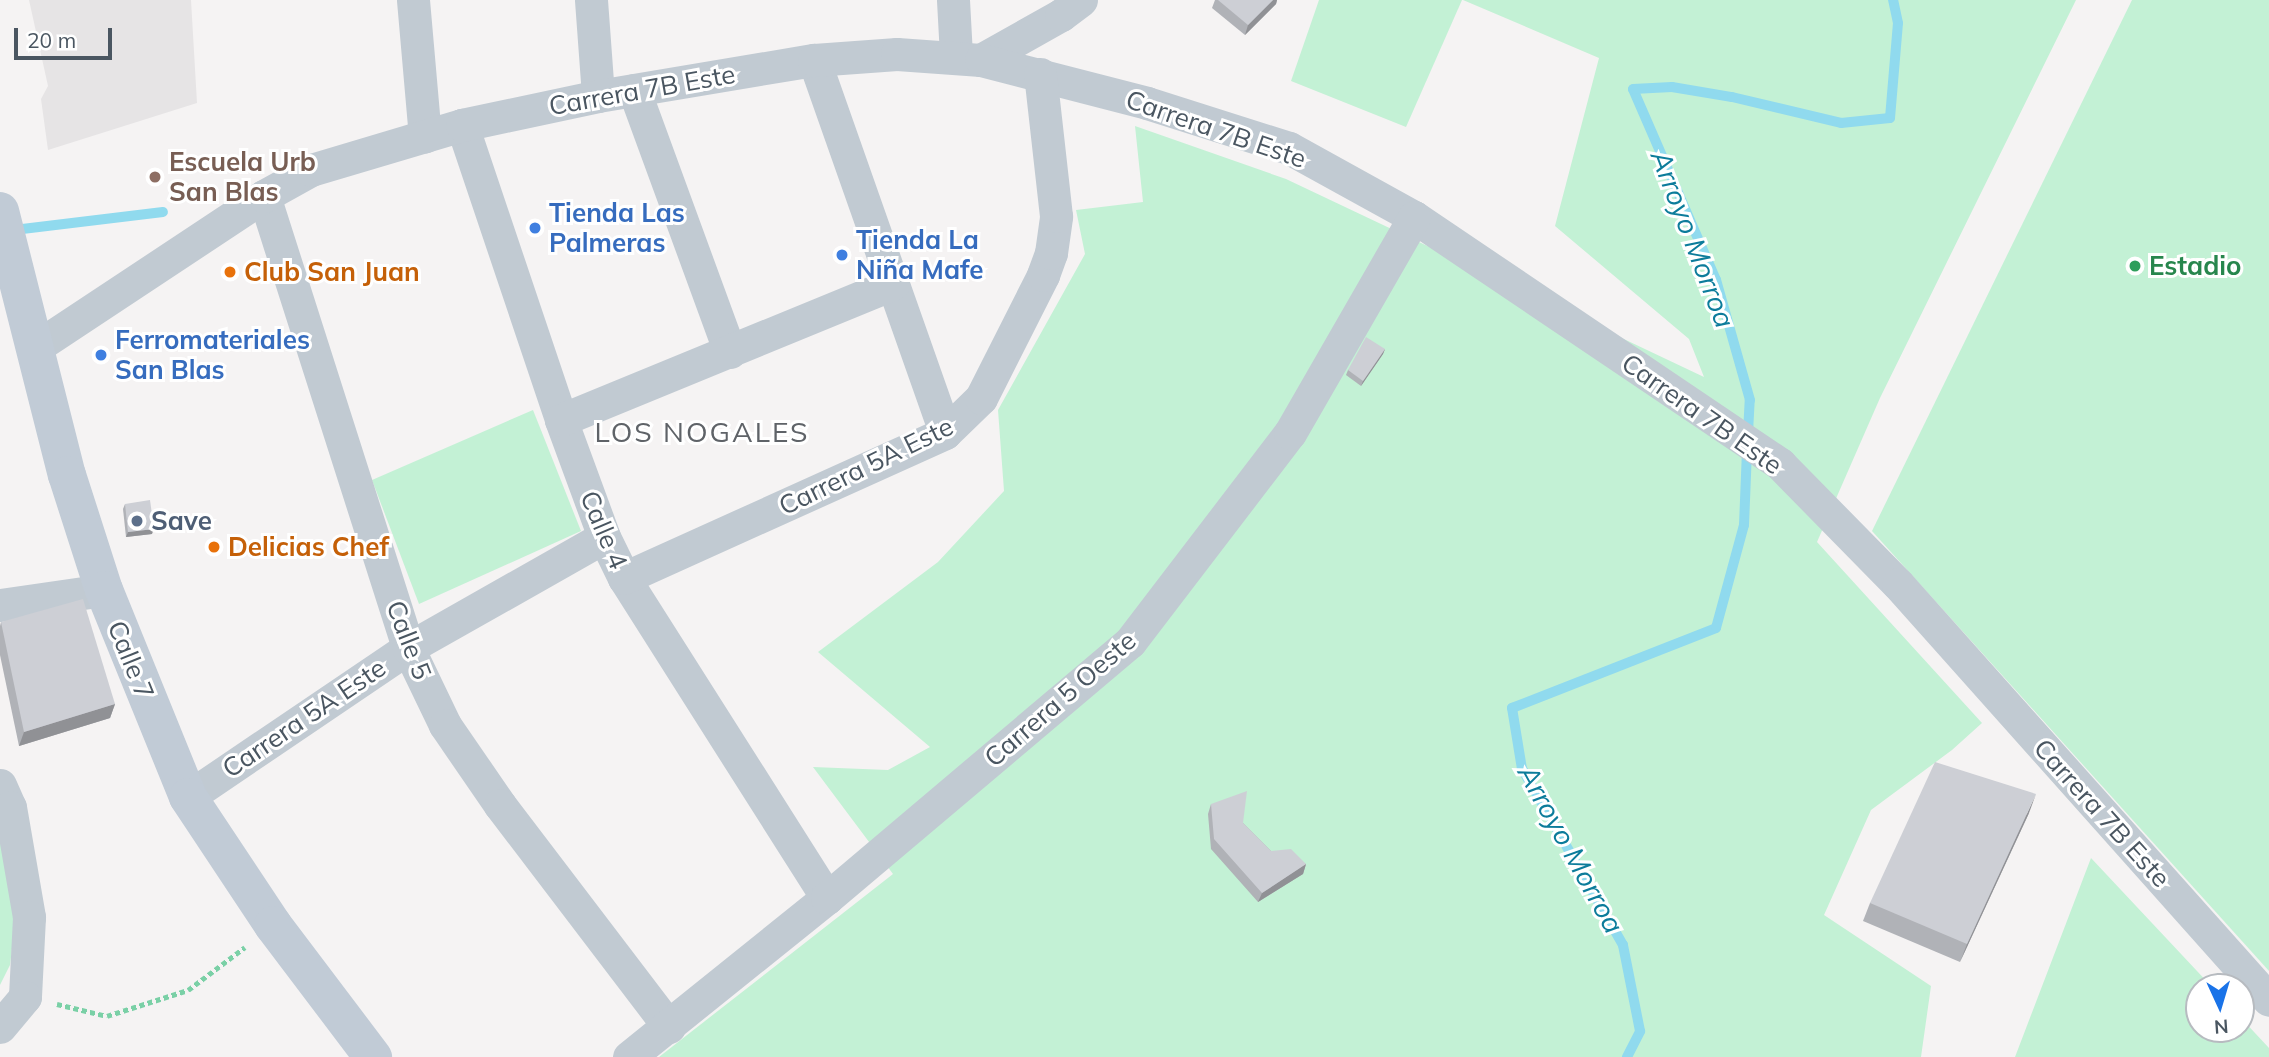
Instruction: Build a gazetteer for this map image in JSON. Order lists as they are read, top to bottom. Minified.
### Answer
{"streets":{"street":["Carrera 7B Este","Carrera 5A Este","Calle 4","Calle 5","Calle 7","Carrera 5 Oeste"]},"crossings":[["Carrera 7B Este","Carrera 5A Este"],["Carrera 7B Este","Calle 4"],["Carrera 7B Este","Calle 5"],["Carrera 7B Este","Calle 7"],["Carrera 7B Este","Carrera 5 Oeste"],["Carrera 5A Este","Calle 4"],["Carrera 5A Este","Calle 5"],["Carrera 5A Este","Calle 7"],["Calle 4","Carrera 5 Oeste"],["Calle 5","Carrera 5 Oeste"]],"districts":["LOS NOGALES"],"water":["Arroyo Morroa"],"places":["Escuela Urb San Blas","Tienda Las Palmeras","Tienda La Niña Mafe","Estadio","Club San Juan","Ferromateriales San Blas","Save","Delicias Chef"],"scale_bar":"20 m","north":"bottom"}
